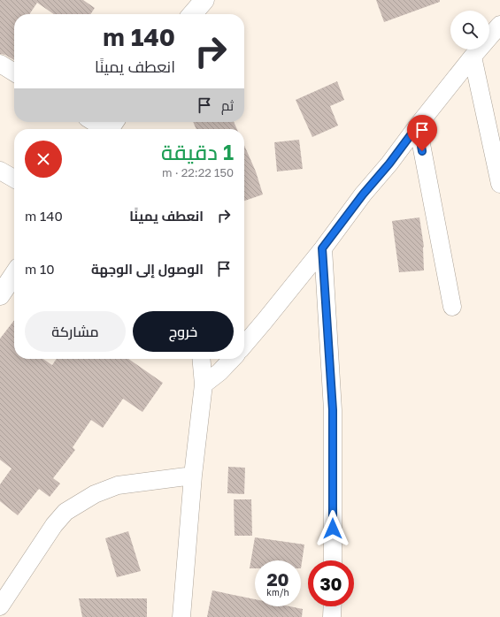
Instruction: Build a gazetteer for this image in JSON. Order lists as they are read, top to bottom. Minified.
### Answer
{"page":{"turn":["140 m","انعطف يمينًا"],"then":"ثم","heading":["1 دقيقة","150 m · 22:22"],"list":[{"name":"انعطف يمينًا","value":"140 m"},{"name":"الوصول إلى الوجهة","value":"10 m"}],"buttons":["خروج","مشاركة"],"speed":"20 km/h","limit":"30"}}
